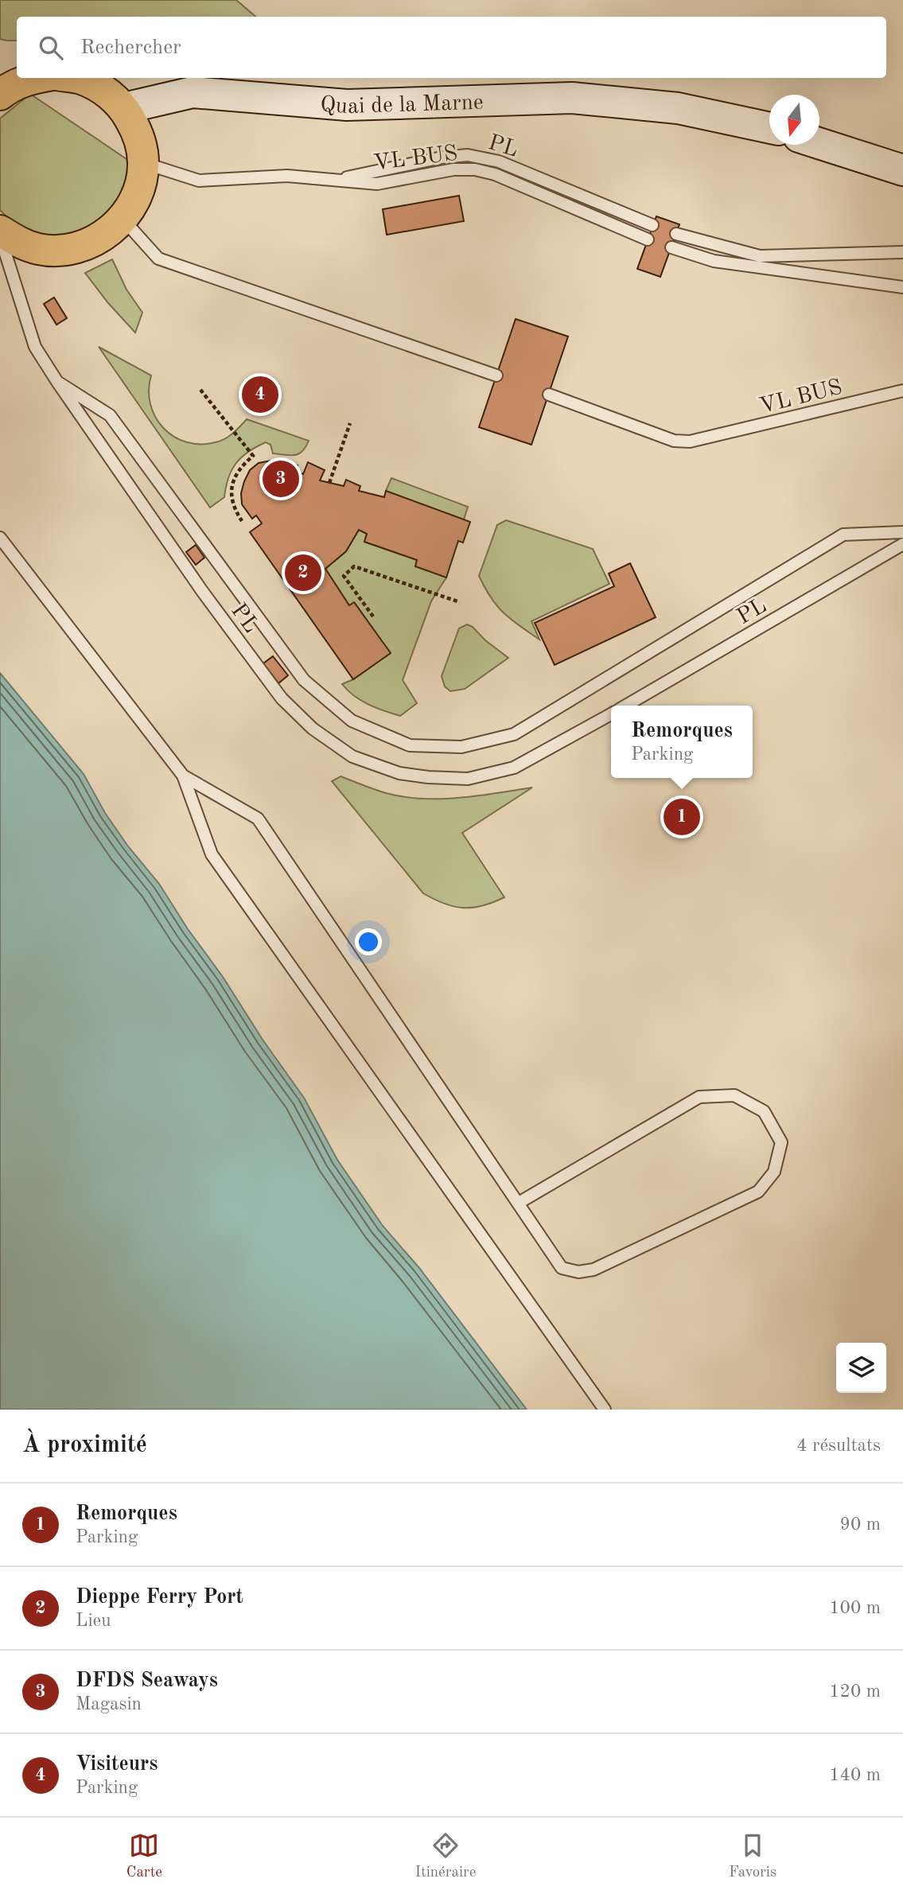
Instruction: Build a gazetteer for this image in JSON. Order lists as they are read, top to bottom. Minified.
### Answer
{"streets":{"street":["Quai de la Marne"],"lane":["PL","VL BUS"]},"crossings":[["PL","VL BUS"]],"north":"bottom","page":{"search":"Rechercher","pins":["4","3","2","1"],"popup":["Remorques","Parking"],"heading":["À proximité","4 résultats"],"list":[{"mark":"1","name":"Remorques","note":"Parking","value":"90 m"},{"mark":"2","name":"Dieppe Ferry Port","note":"Lieu","value":"100 m"},{"mark":"3","name":"DFDS Seaways","note":"Magasin","value":"120 m"},{"mark":"4","name":"Visiteurs","note":"Parking","value":"140 m"}],"nav":["Carte","Itinéraire","Favoris"]}}
